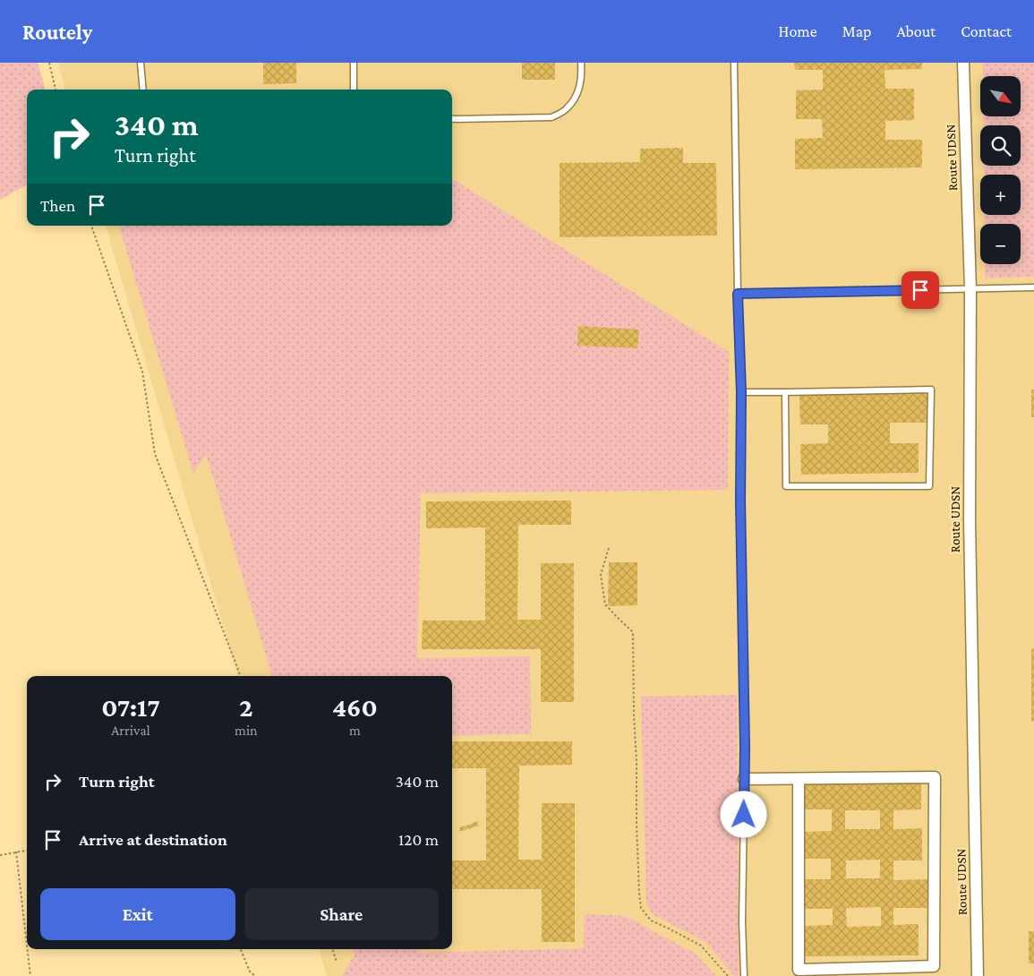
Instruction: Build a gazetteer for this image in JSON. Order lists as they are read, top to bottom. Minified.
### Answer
{"streets":{"street":["Route UDSN"]},"north":"bottom right","page":{"header":"Routely","nav":["Home","Map","About","Contact"],"map_buttons":["+","−"],"turn":["340 m","Turn right"],"then":"Then","eta":["07:17","Arrival","2","min","460","m"],"list":[{"name":"Turn right","value":"340 m"},{"name":"Arrive at destination","value":"120 m"}],"buttons":["Exit","Share"]}}
